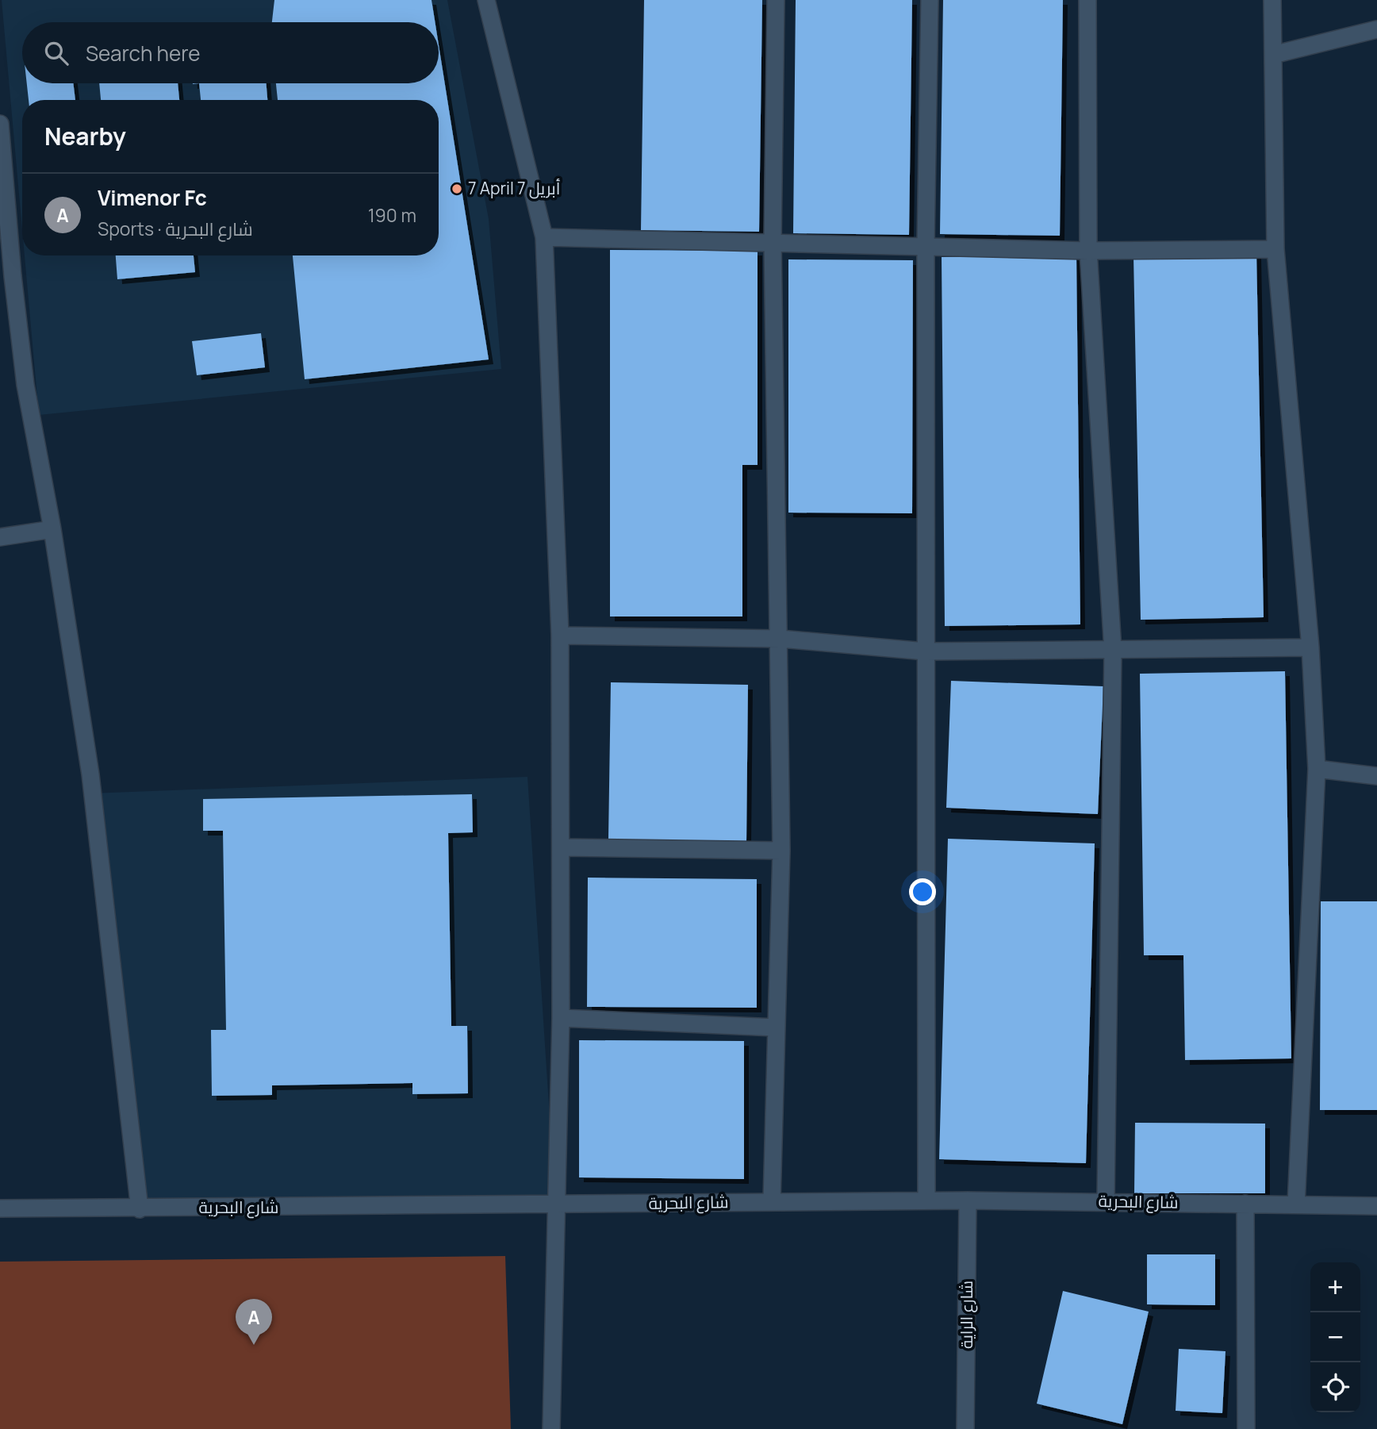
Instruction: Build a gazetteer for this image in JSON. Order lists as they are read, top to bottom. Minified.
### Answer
{"streets":{"street":["شارع البحرية","شارع الراية"]},"crossings":[["شارع البحرية","شارع الراية"]],"places":["7 April 7 أبريل"],"page":{"search":"Search here","heading":"Nearby","list":[{"mark":"A","name":"Vimenor Fc","note":"Sports · شارع البحرية","value":"190 m"}],"map_buttons":["+","−"],"pins":"A"}}
